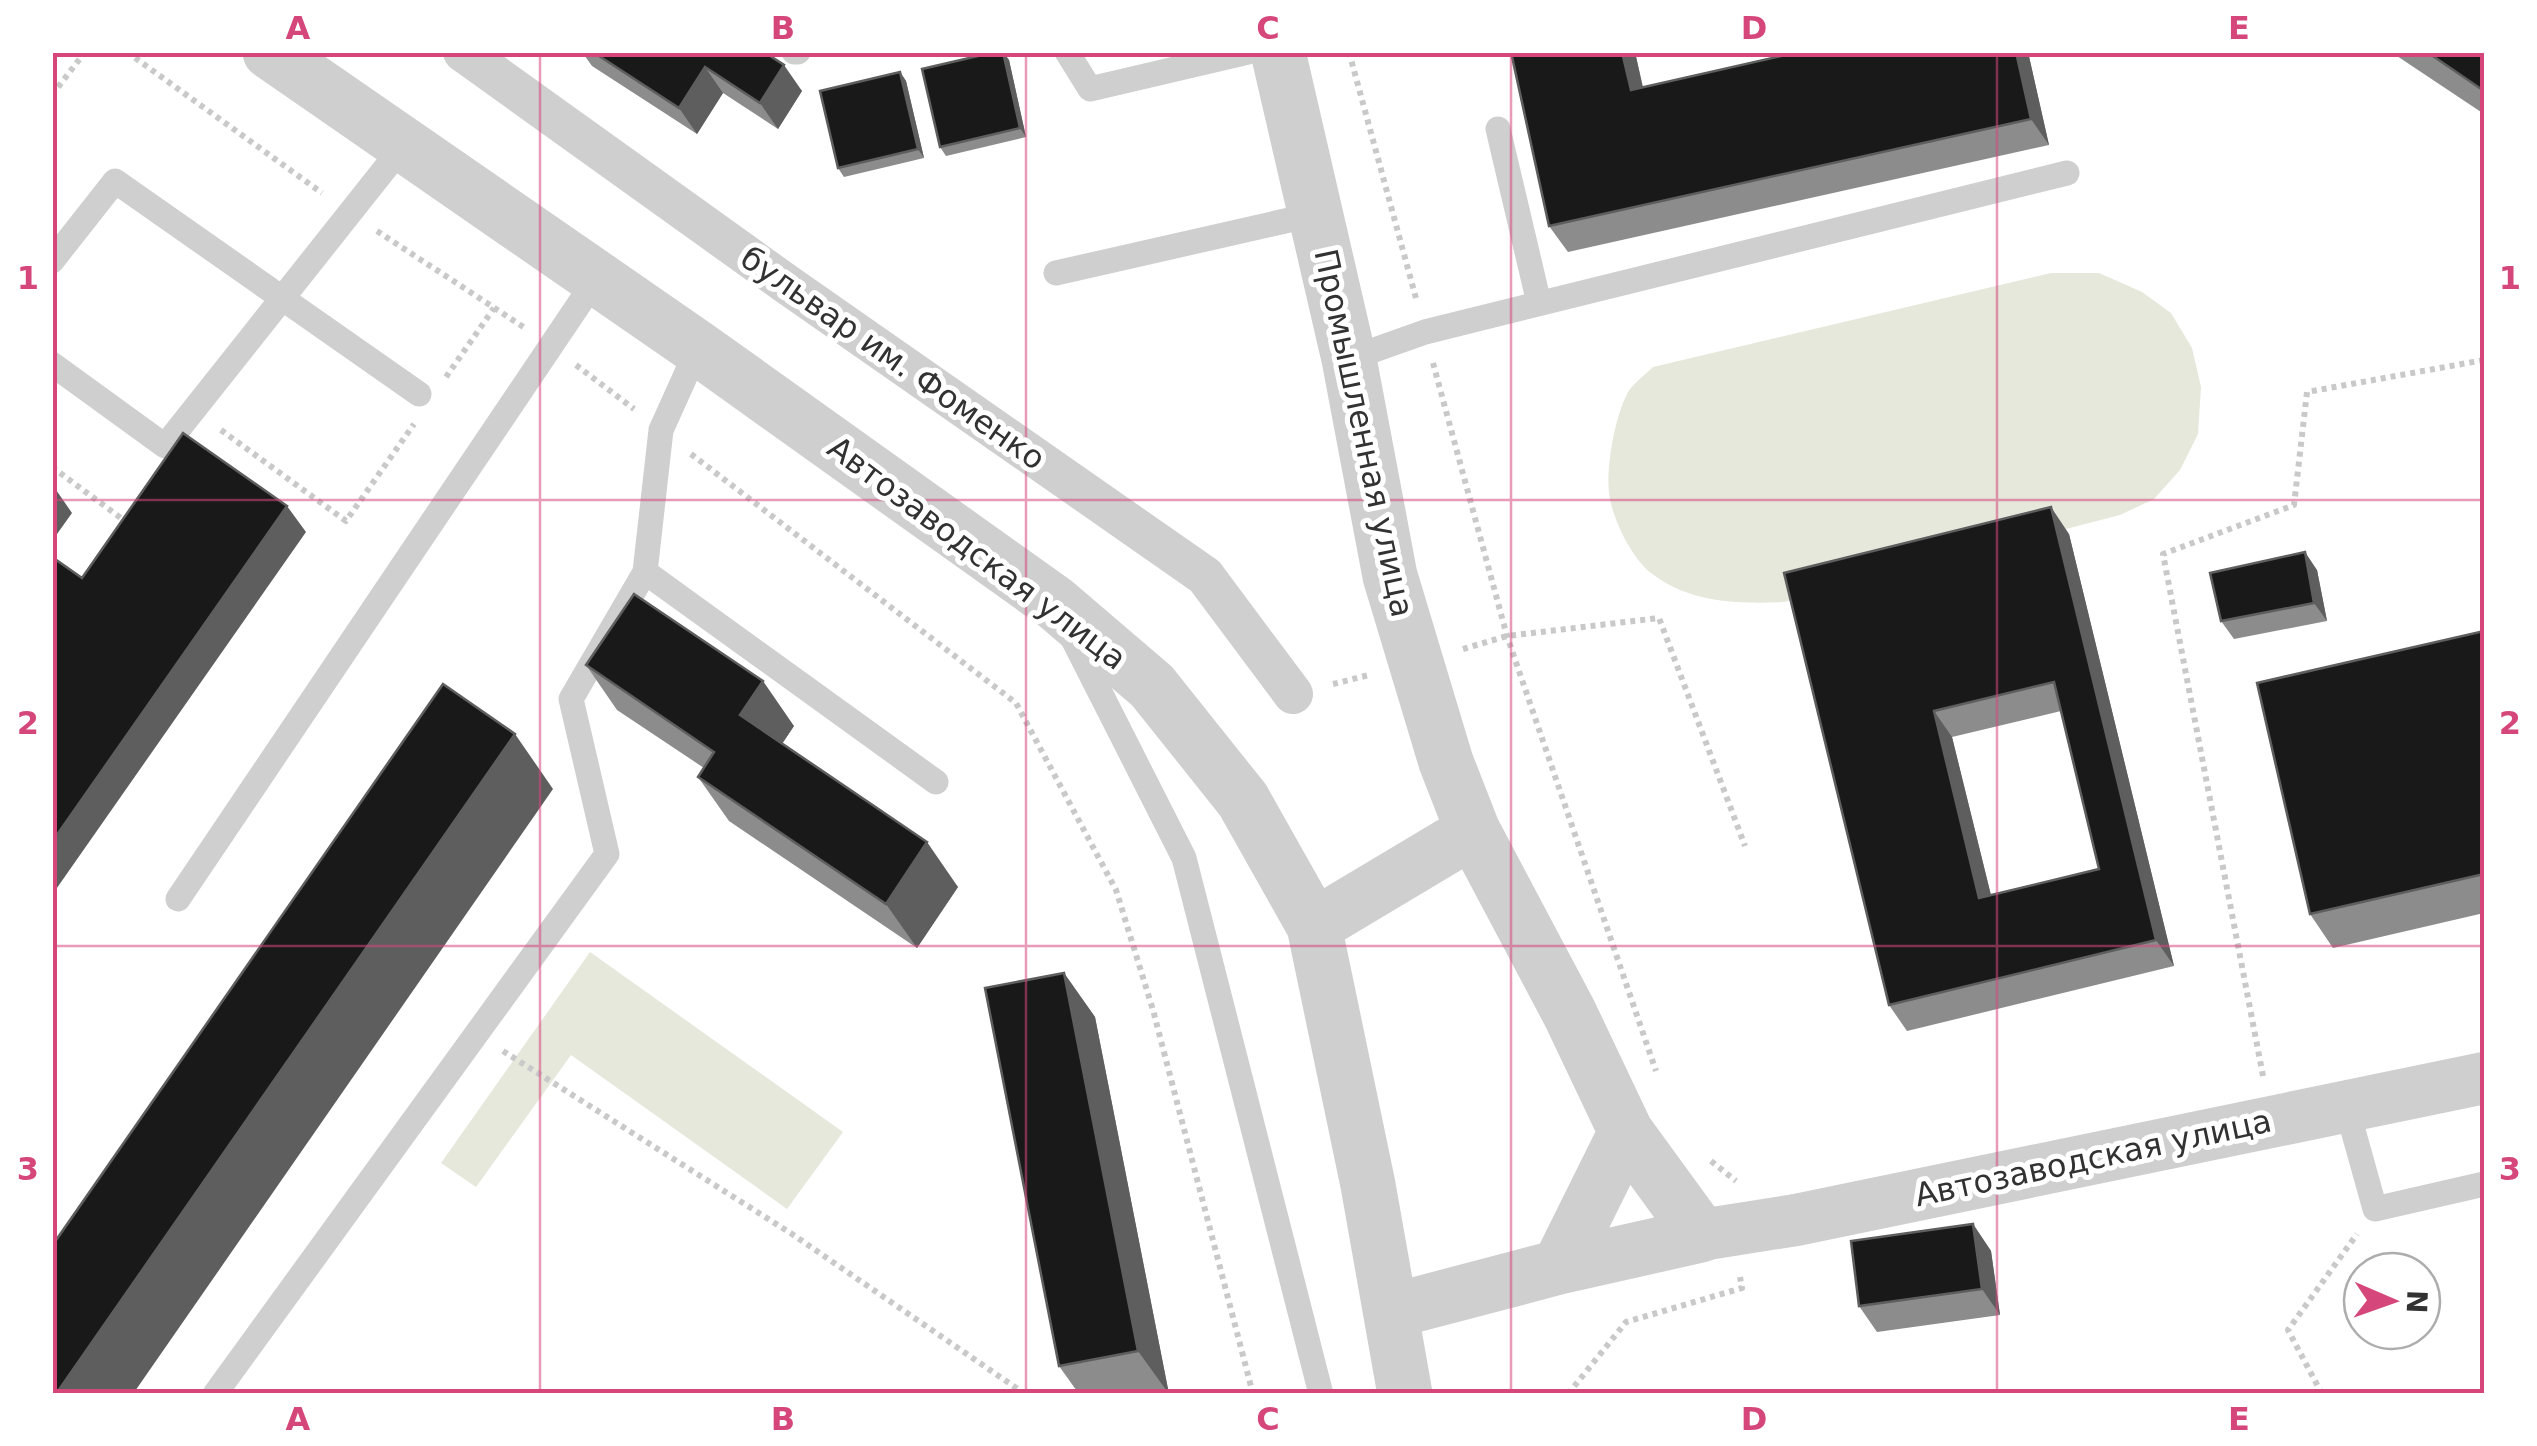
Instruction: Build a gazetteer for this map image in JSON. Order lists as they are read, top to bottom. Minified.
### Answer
{"streets":{"street":["бульвар им. Фоменко","Промышленная улица","Автозаводская улица"]},"crossings":[["Промышленная улица","Автозаводская улица"]],"north":"right","grid":{"columns":["A","B","C","D","E"],"rows":["1","2","3"]}}
